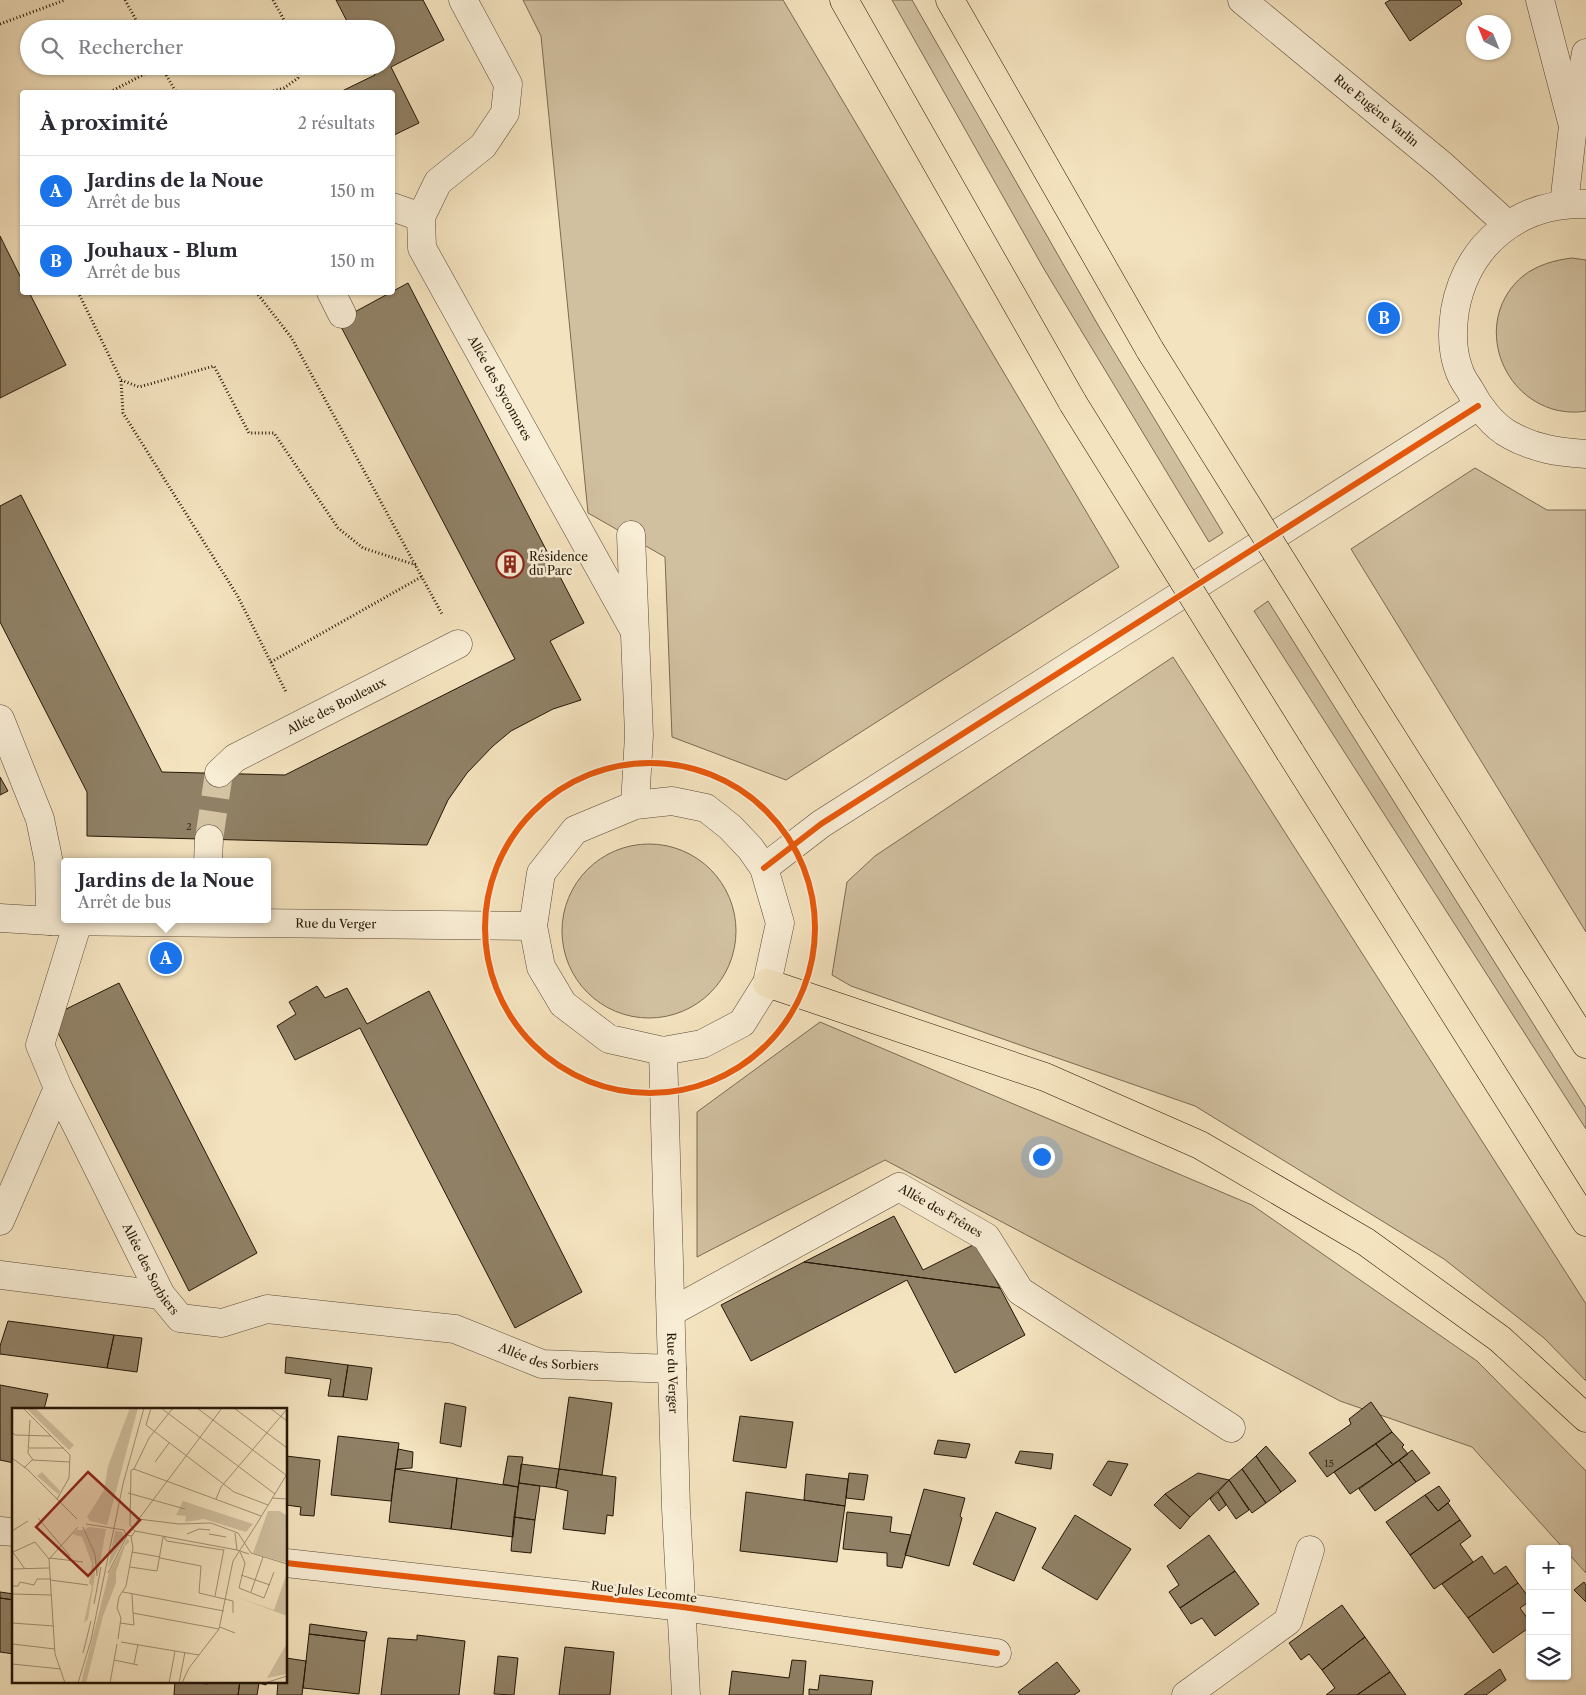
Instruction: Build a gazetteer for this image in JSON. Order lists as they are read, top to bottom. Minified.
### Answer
{"streets":{"street":["Rue Eugène Varlin","Allée des Sycomores","Allée des Bouleaux","Rue du Verger","Allée des Frênes","Allée des Sorbiers","Rue Jules Lecomte"]},"crossings":[["Rue du Verger","Allée des Frênes"],["Rue du Verger","Allée des Sorbiers"],["Rue du Verger","Rue Jules Lecomte"]],"places":{"building":["Résidence du Parc"]},"house_numbers":["2","15"],"north":"top left","page":{"search":"Rechercher","heading":["À proximité","2 résultats"],"list":[{"mark":"A","name":"Jardins de la Noue","note":"Arrêt de bus","value":"150 m"},{"mark":"B","name":"Jouhaux - Blum","note":"Arrêt de bus","value":"150 m"}],"pins":["B","A"],"popup":["Jardins de la Noue","Arrêt de bus"],"map_buttons":["+","−"]}}
